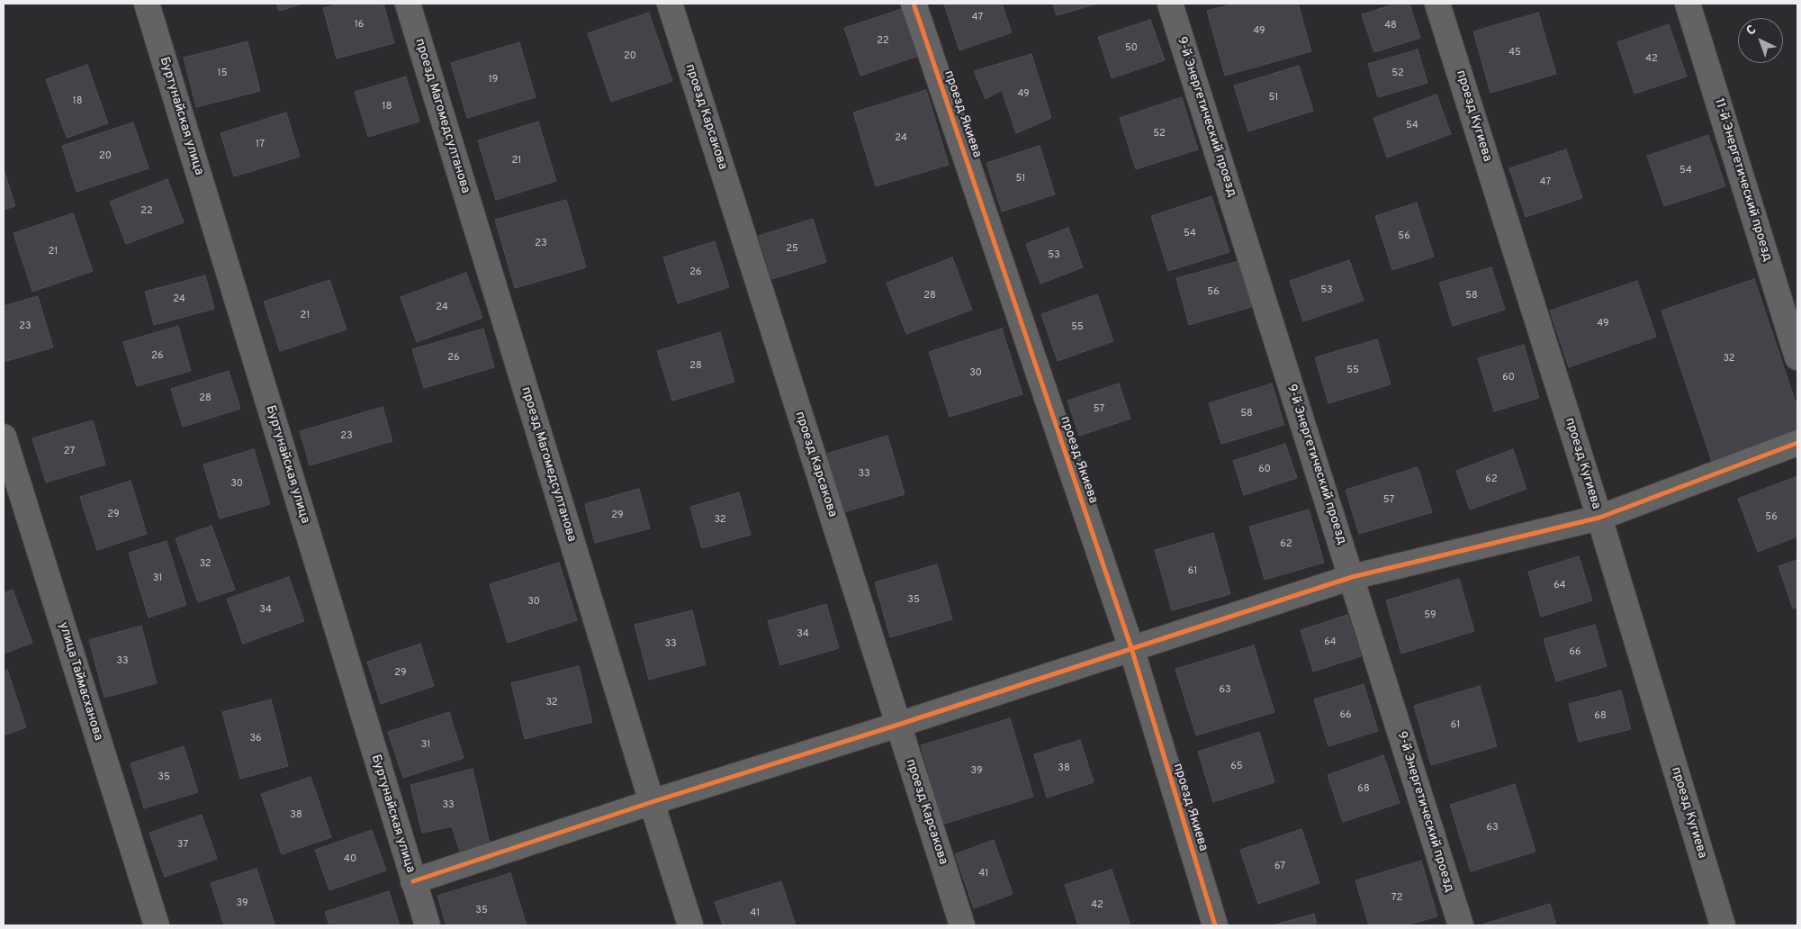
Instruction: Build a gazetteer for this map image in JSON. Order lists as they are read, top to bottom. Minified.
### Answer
{"streets":{"street":["проезд Якиева","Буртунайская улица","проезд Магомедсултанова","проезд Кугиева","проезд Карсакова","9-й Энергетический проезд","11-й Энергетический проезд","улица Таймасханова"]},"house_numbers":["47","16","48","49","22","50","45","20","42","15","52","19","49","51","18","18","54","52","24","17","20","21","54","51","47","22","54","56","23","25","21","53","26","53","56","28","58","24","24","21","49","23","55","26","26","32","28","55","30","60","28","57","58","23","27","60","33","62","30","57","29","29","56","32","62","32","61","31","64","35","30","34","59","34","64","33","66","33","29","63","32","66","68","61","36","31","65","38","39","35","68","33","38","63","37","40","67","41","72","39","42","35","41"],"north":"top left"}
